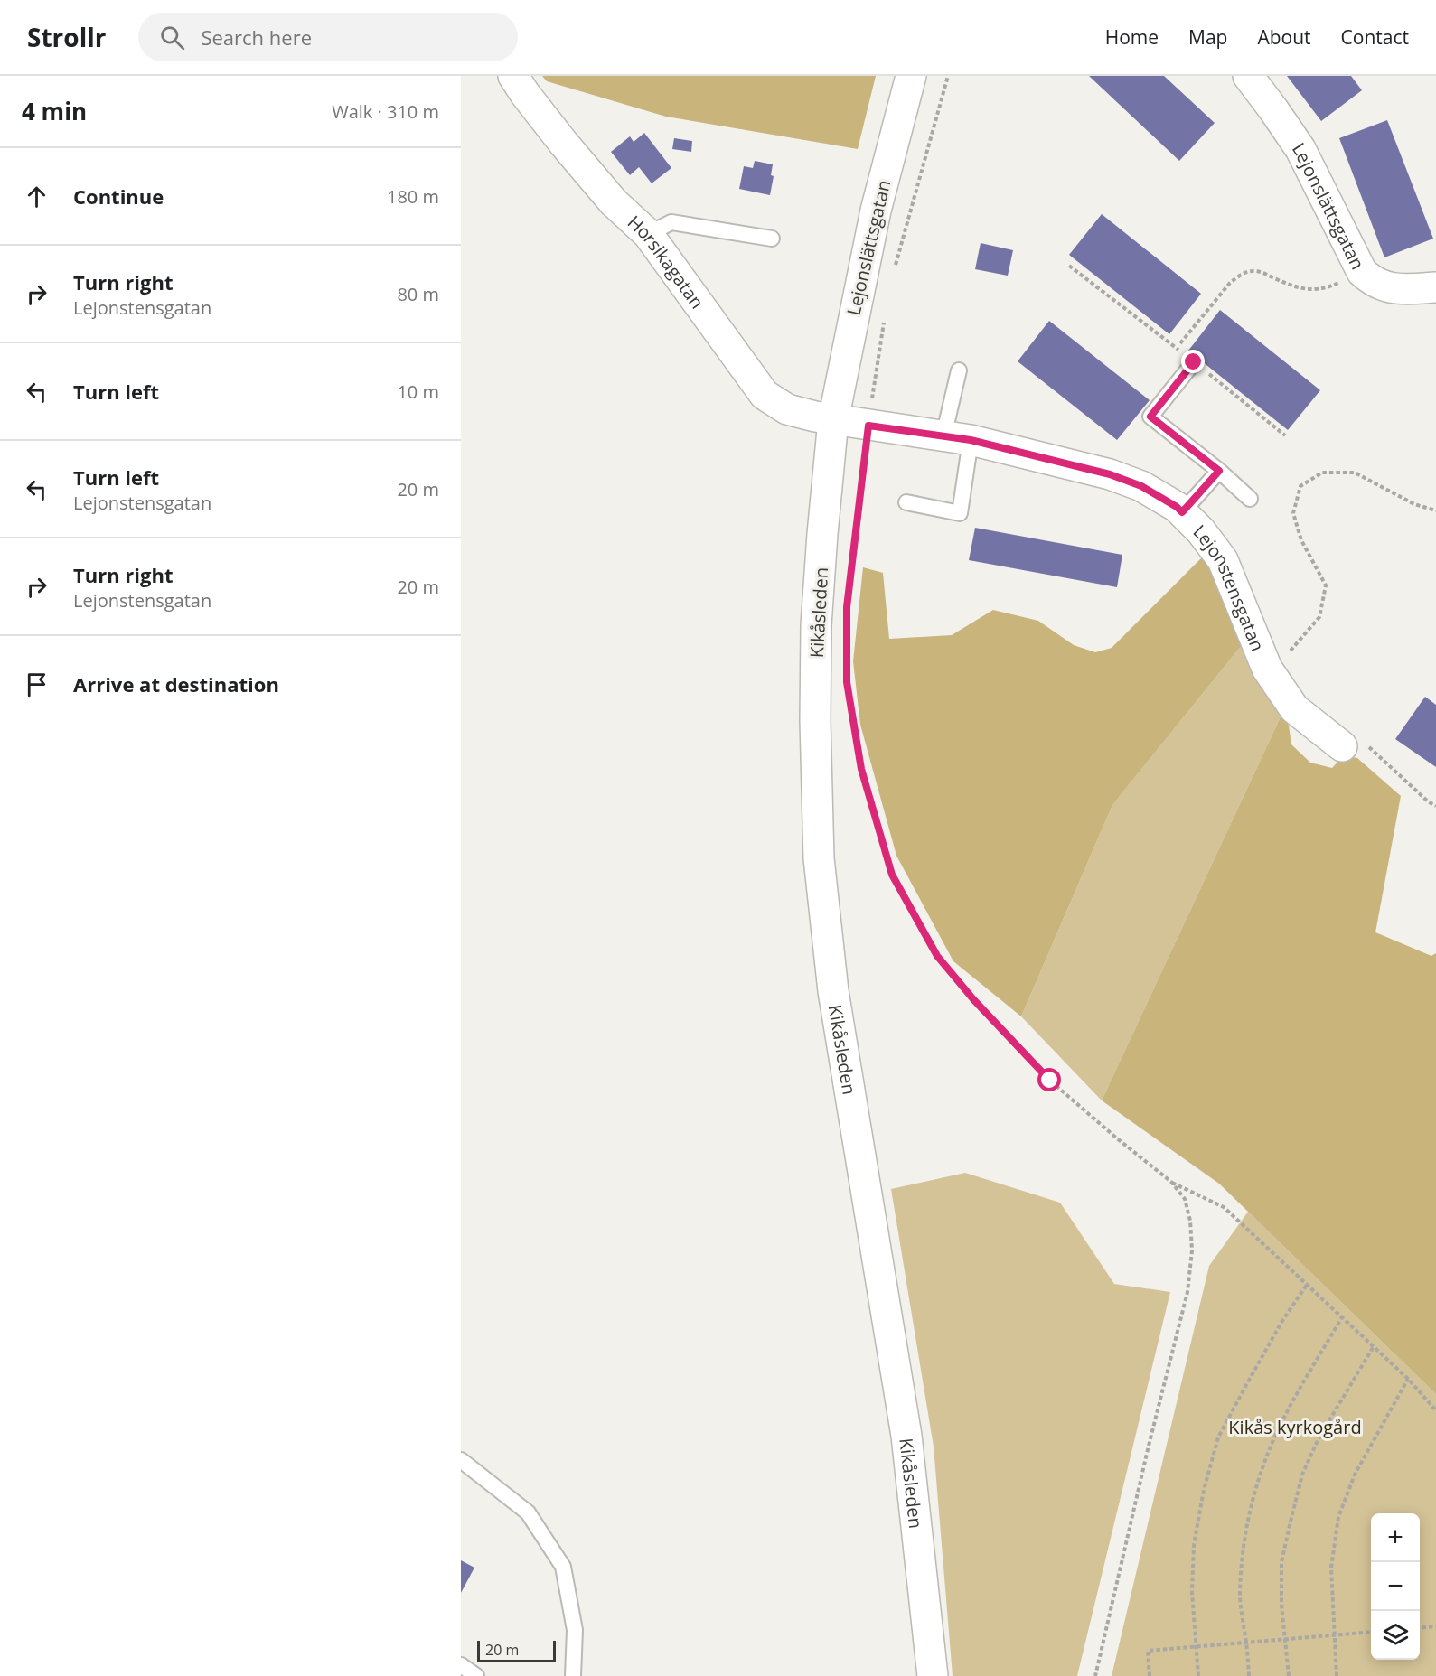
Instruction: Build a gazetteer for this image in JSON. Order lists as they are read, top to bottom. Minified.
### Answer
{"streets":{"street":["Lejonslättsgatan","Horsikagatan","Lejonstensgatan","Kikåsleden"]},"crossings":[["Lejonslättsgatan","Horsikagatan"],["Lejonslättsgatan","Lejonstensgatan"],["Lejonslättsgatan","Kikåsleden"],["Horsikagatan","Lejonstensgatan"],["Horsikagatan","Kikåsleden"],["Lejonstensgatan","Kikåsleden"]],"parks":["Kikås kyrkogård"],"scale_bar":"20 m","page":{"header":"Strollr","search":"Search here","nav":["Home","Map","About","Contact"],"heading":["4 min","Walk · 310 m"],"list":[["Continue","180 m"],["Turn right","Lejonstensgatan","80 m"],["Turn left","10 m"],["Turn left","Lejonstensgatan","20 m"],["Turn right","Lejonstensgatan","20 m"],"Arrive at destination"],"map_buttons":["+","−"],"scale":"20 m"}}
